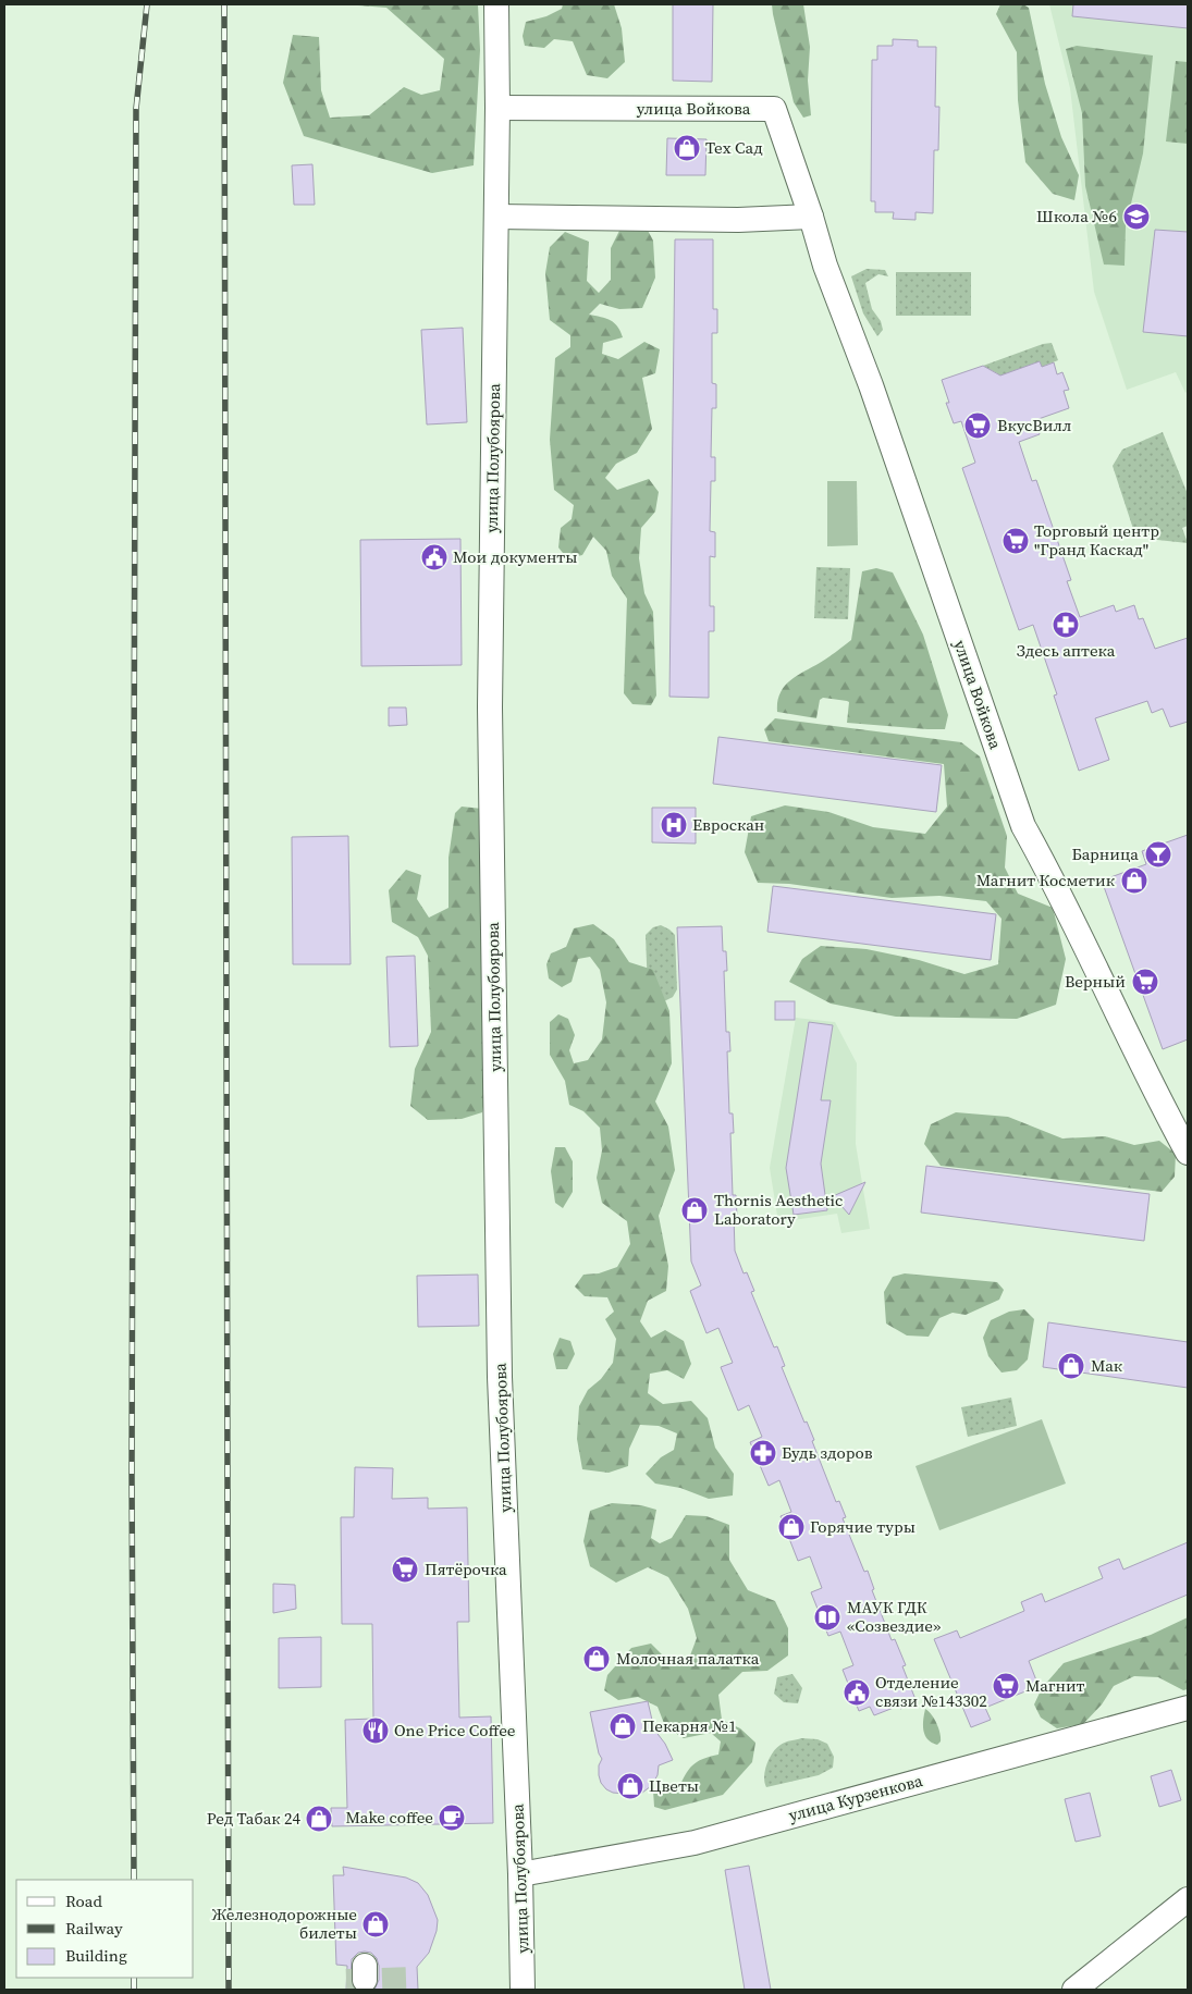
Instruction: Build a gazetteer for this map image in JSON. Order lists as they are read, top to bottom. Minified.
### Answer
{"streets":{"street":["улица Войкова","улица Полубоярова","улица Курзенкова"]},"crossings":[["улица Войкова","улица Полубоярова"],["улица Полубоярова","улица Курзенкова"]],"places":{"shop":["Тех Сад","Магнит Косметик","Thornis Aesthetic Laboratory","Мак","Горячие туры","Молочная палатка","Пекарня №1","Цветы","Ред Табак 24","Железнодорожные билеты"],"school or university":["Школа №6"],"supermarket":["ВкусВилл","Торговый центр \"Гранд Каскад\"","Верный","Пятёрочка","Магнит"],"public building":["Мои документы","Отделение связи №143302"],"pharmacy":["Здесь аптека","Будь здоров"],"hospital":["Евроскан"],"bar":["Барница"],"library":["МАУК ГДК «Созвездие»"],"restaurant":["One Price Coffee"],"cafe":["Make coffee"]},"legend":["Road","Railway","Building"]}
